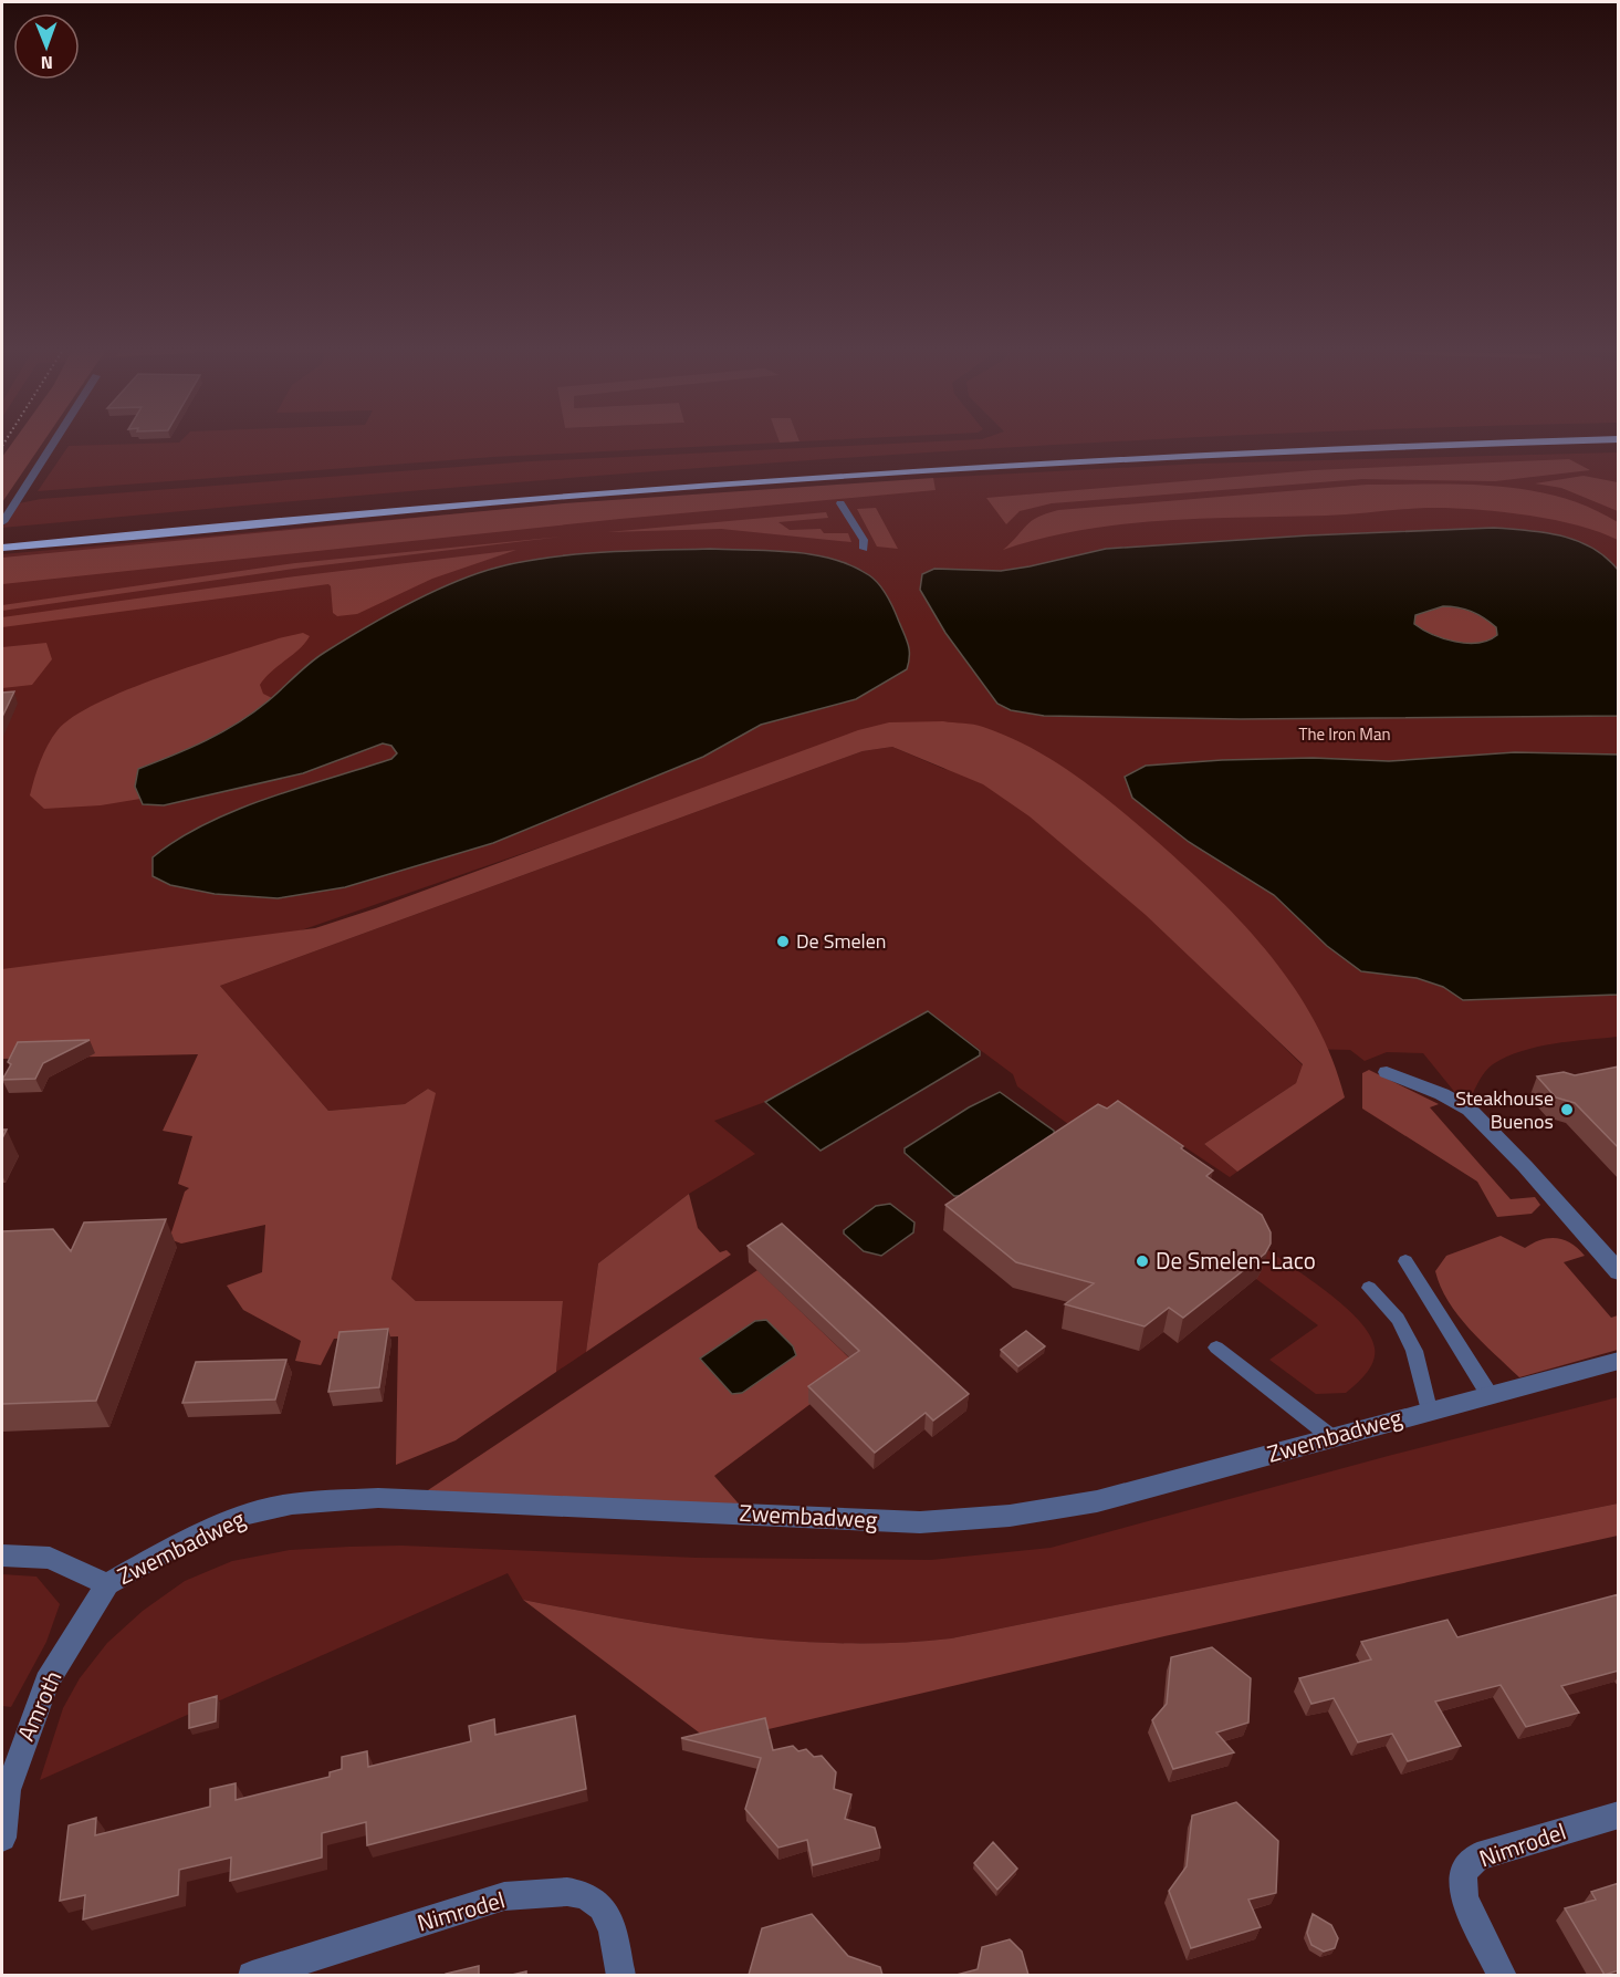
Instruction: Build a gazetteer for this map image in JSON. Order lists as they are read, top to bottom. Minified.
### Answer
{"streets":{"street":["Zwembadweg","Amroth","Nimrodel"]},"crossings":[["Zwembadweg","Amroth"]],"parks":["The Iron Man"],"places":["De Smelen","Steakhouse Buenos","De Smelen-Laco"],"north":"bottom"}
